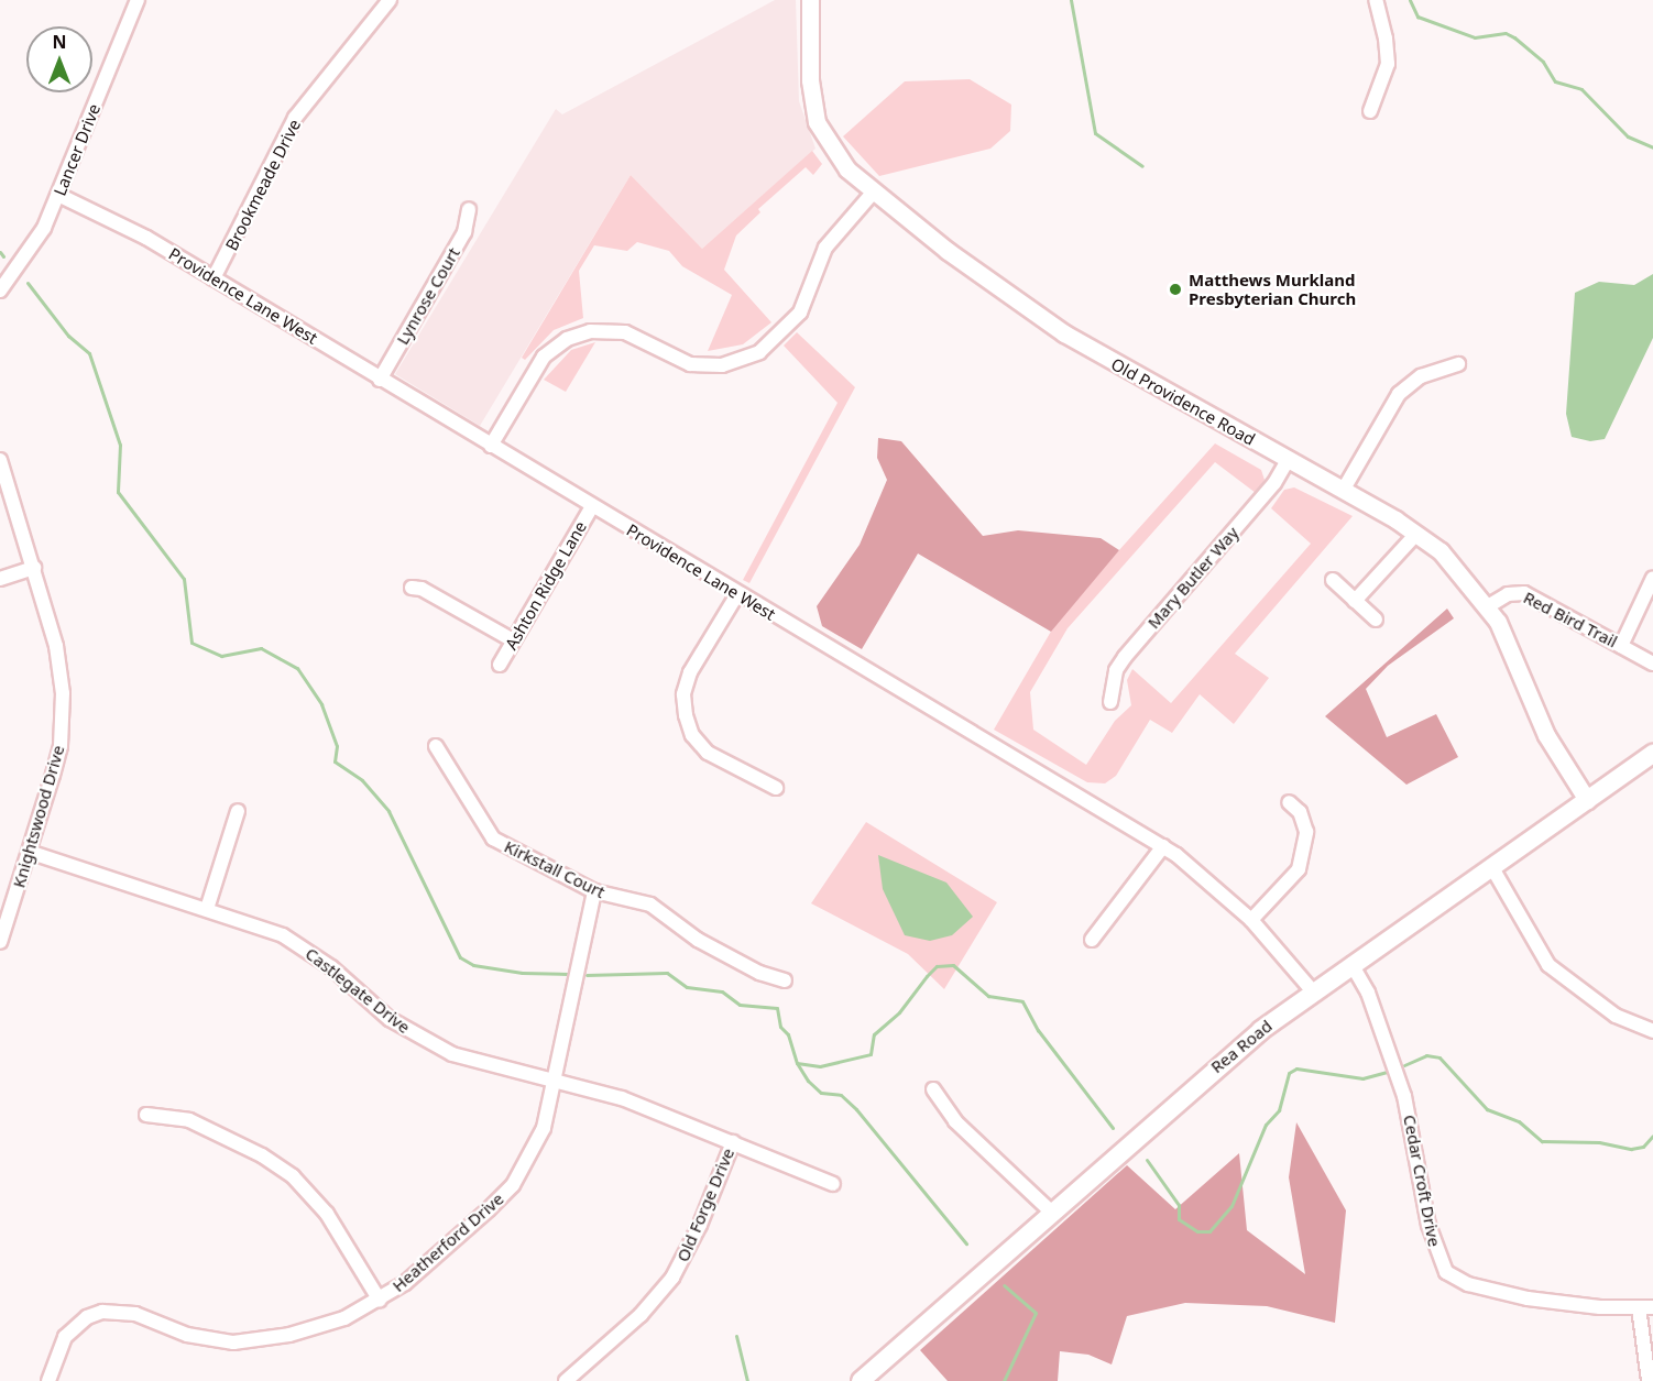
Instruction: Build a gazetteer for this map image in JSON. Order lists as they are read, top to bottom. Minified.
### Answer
{"streets":{"main road":["Rea Road"],"street":["Lancer Drive","Brookmeade Drive","Providence Lane West","Lynrose Court","Old Providence Road","Mary Butler Way","Ashton Ridge Lane","Red Bird Trail","Knightswood Drive","Kirkstall Court","Castlegate Drive","Cedar Croft Drive","Old Forge Drive","Heatherford Drive"]},"crossings":[["Lancer Drive","Providence Lane West"],["Brookmeade Drive","Providence Lane West"],["Providence Lane West","Lynrose Court"],["Providence Lane West","Ashton Ridge Lane"],["Providence Lane West","Rea Road"],["Old Providence Road","Mary Butler Way"],["Old Providence Road","Red Bird Trail"],["Old Providence Road","Rea Road"],["Knightswood Drive","Castlegate Drive"],["Kirkstall Court","Heatherford Drive"],["Castlegate Drive","Old Forge Drive"],["Castlegate Drive","Heatherford Drive"],["Rea Road","Cedar Croft Drive"]],"places":["Matthews Murkland Presbyterian Church"],"north":"top"}
